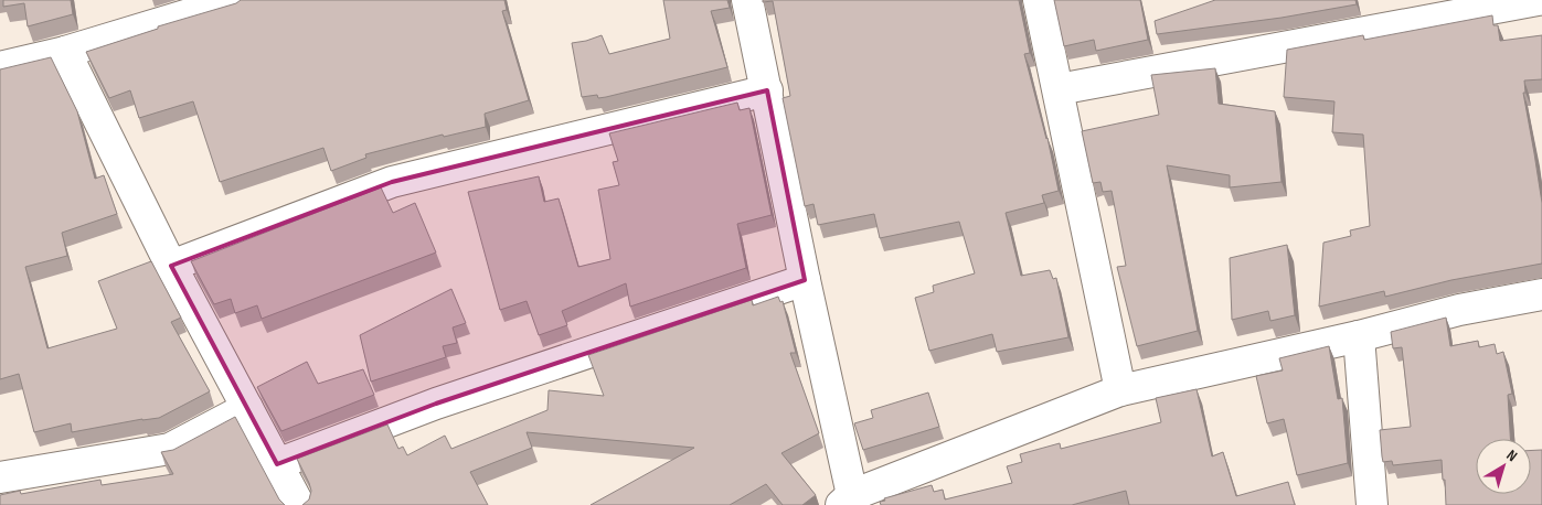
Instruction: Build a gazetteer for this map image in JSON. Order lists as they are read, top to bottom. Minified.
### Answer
{"north":"top right"}
